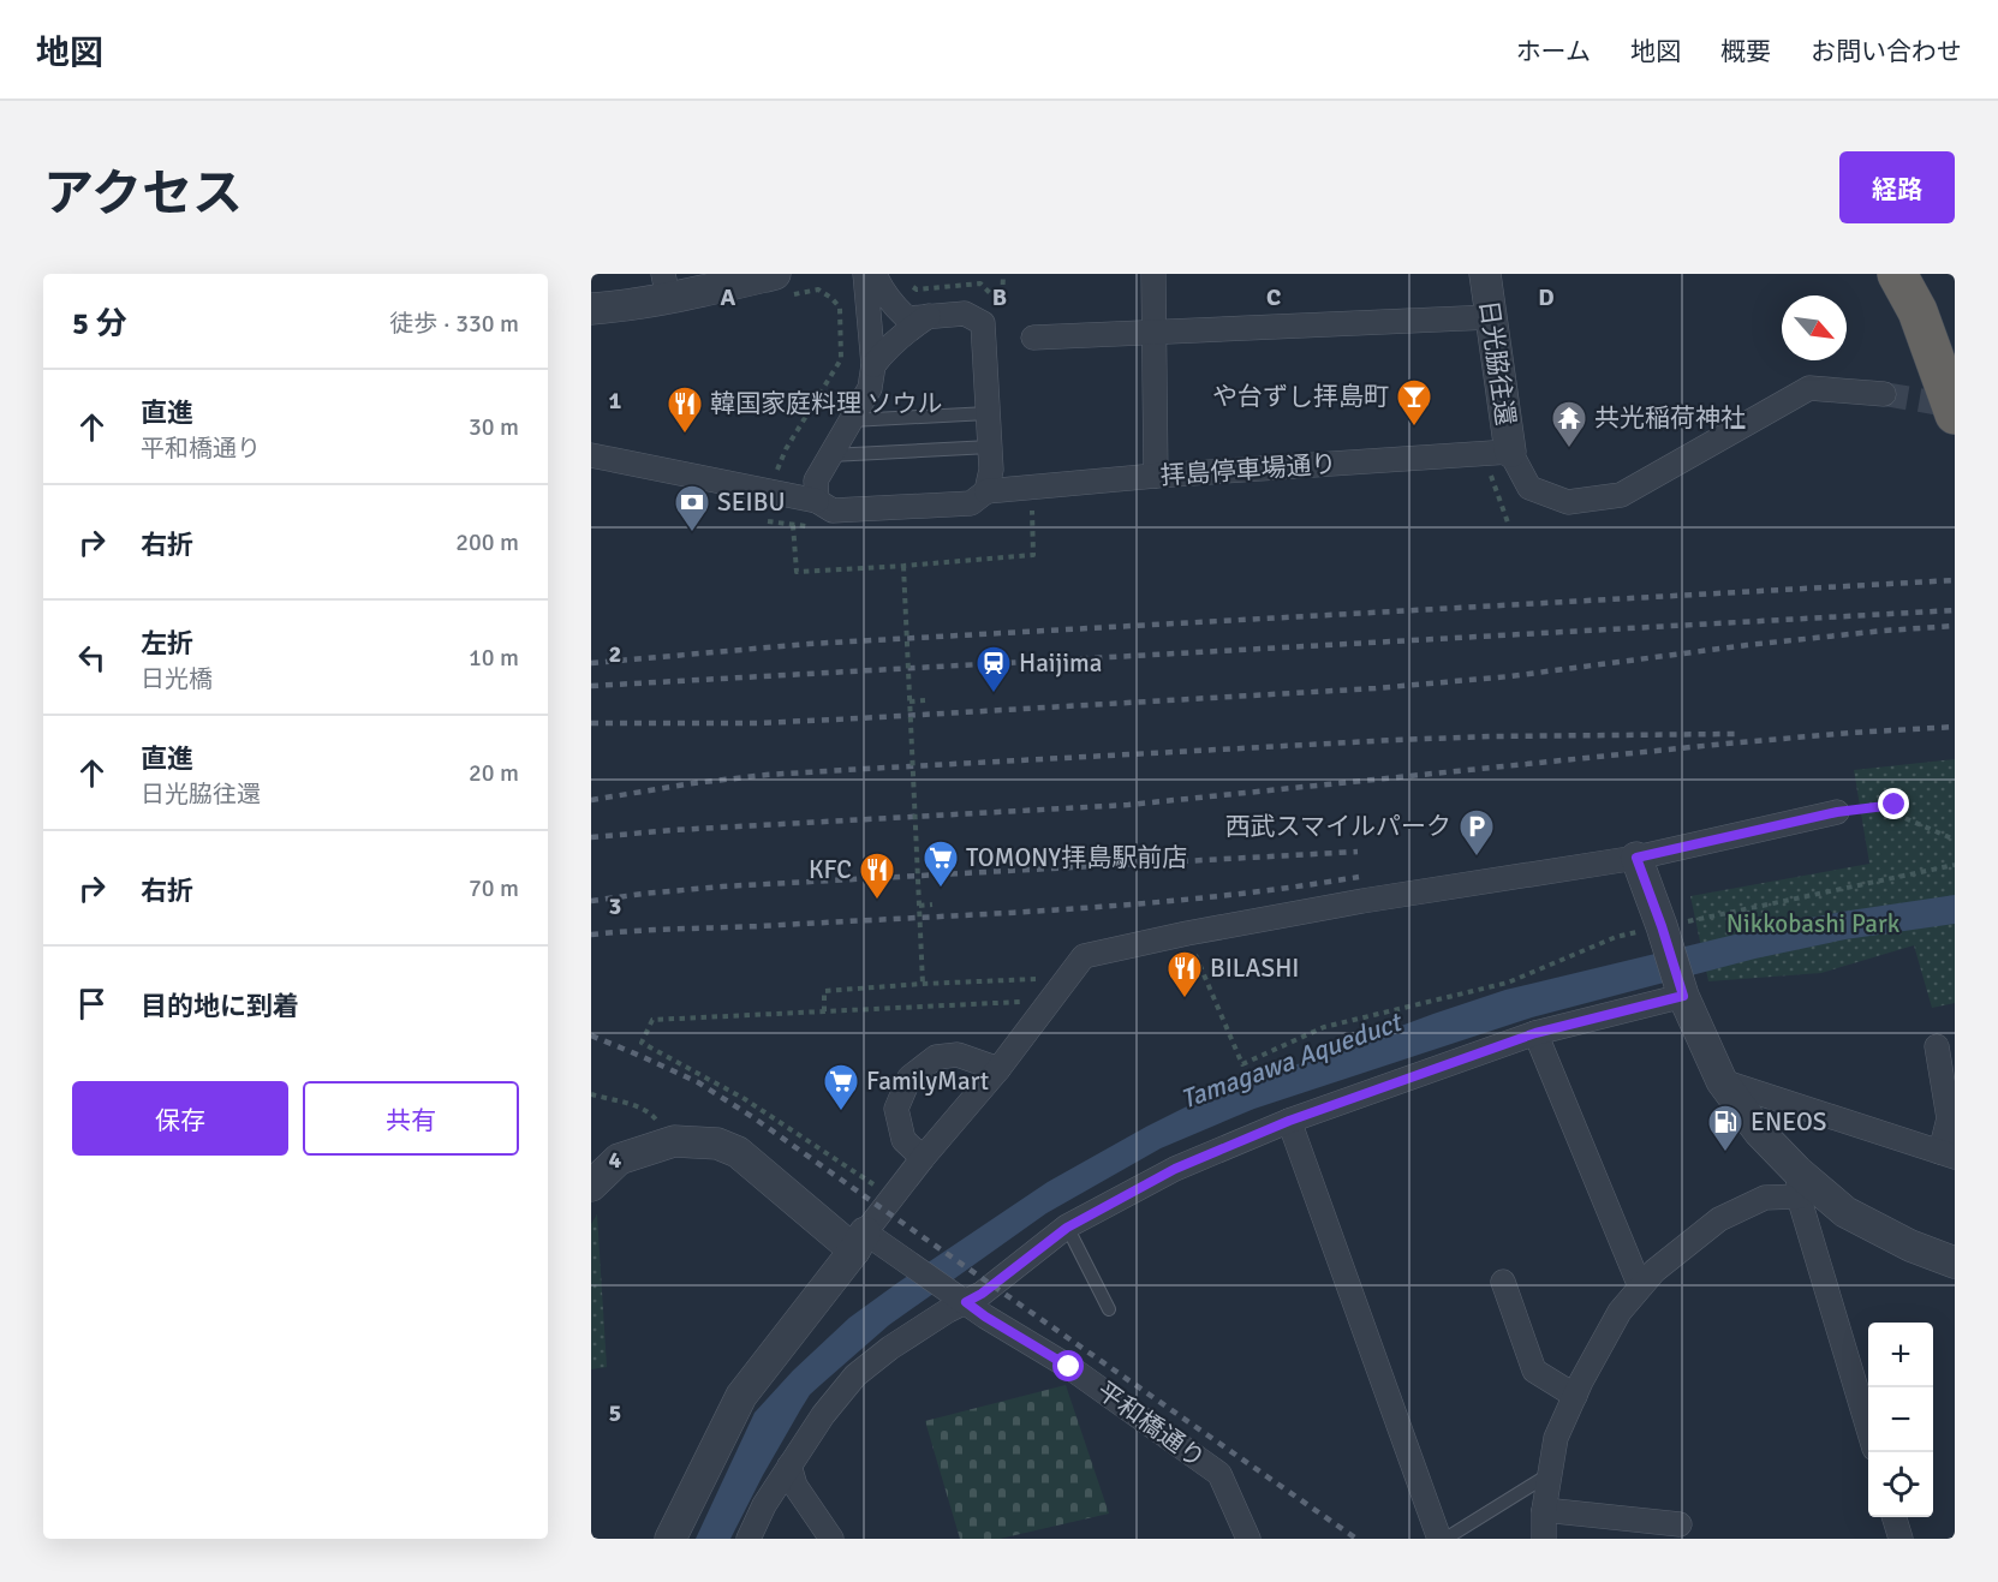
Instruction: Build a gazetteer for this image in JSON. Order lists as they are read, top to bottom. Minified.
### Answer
{"streets":{"street":["日光脇往還","拝島停車場通り","平和橋通り"]},"crossings":[["日光脇往還","拝島停車場通り"]],"water":["Tamagawa Aqueduct"],"parks":["Nikkobashi Park"],"places":{"bar":["や台ずし拝島町"],"restaurant":["韓国家庭料理 ソウル","KFC","BILASHI"],"temple":["共光稲荷神社"],"bank":["SEIBU"],"station":["Haijima"],"parking":["西武スマイルパーク"],"supermarket":["TOMONY拝島駅前店","FamilyMart"],"fuel station":["ENEOS"]},"north":"bottom right","page":{"header":"地図","nav":["ホーム","地図","概要","お問い合わせ"],"title":"アクセス","buttons":["経路",["保存","共有"]],"heading":["5 分","徒歩 · 330 m"],"list":[["直進","平和橋通り","30 m"],["右折","200 m"],["左折","日光橋","10 m"],["直進","日光脇往還","20 m"],["右折","70 m"],"目的地に到着"],"map_buttons":["+","−"]},"grid":{"columns":["A","B","C","D"],"rows":["1","2","3","4","5"]}}
